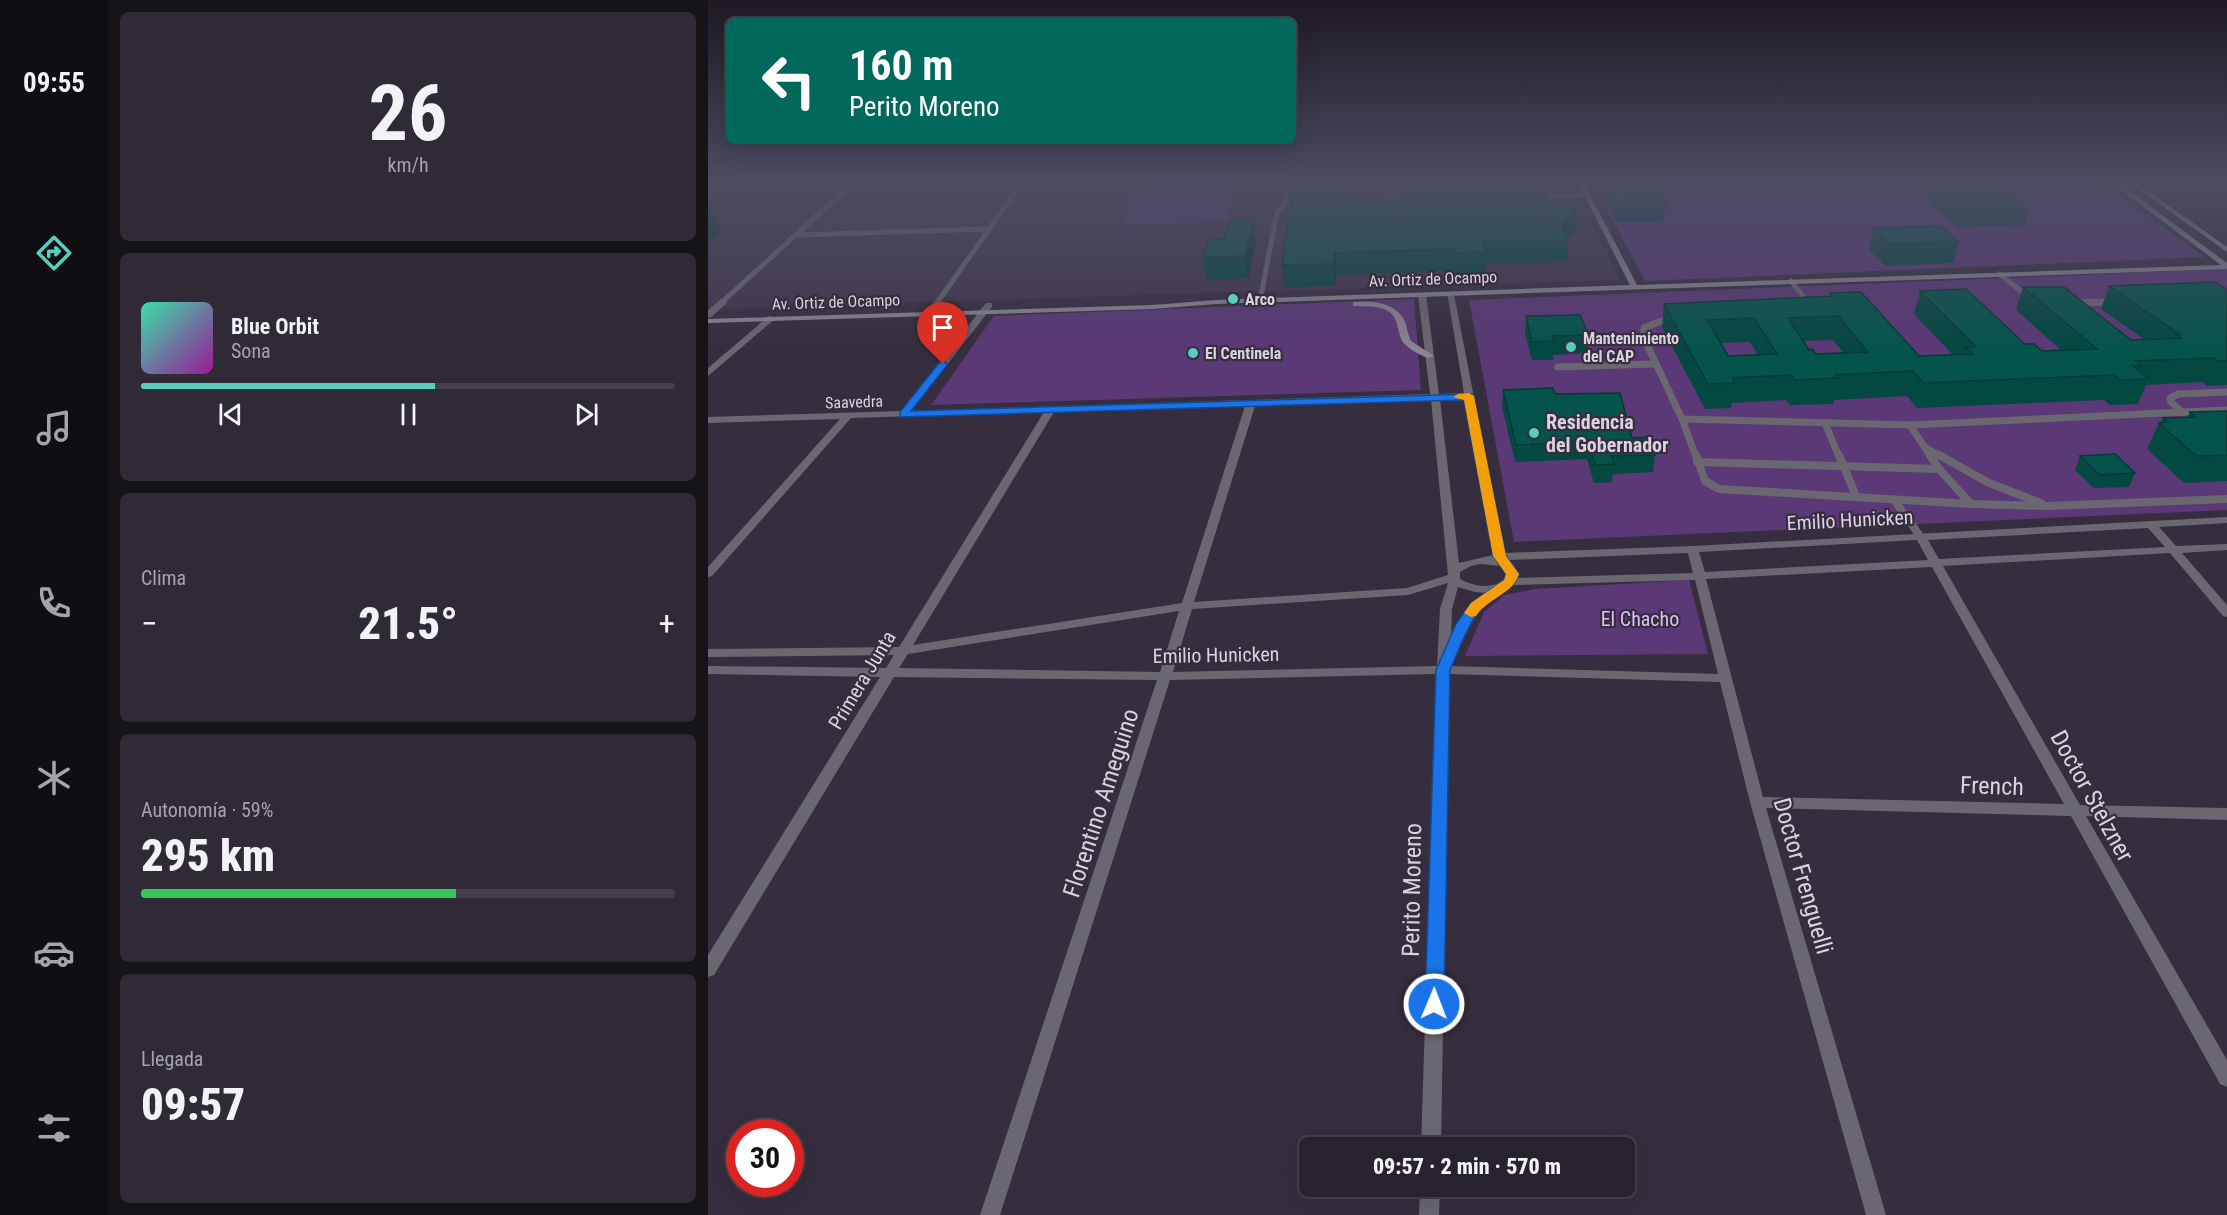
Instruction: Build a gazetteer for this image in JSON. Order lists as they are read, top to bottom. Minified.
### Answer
{"streets":{"main road":["Av. Ortiz de Ocampo"],"street":["Saavedra","Emilio Hunicken","Primera Junta","French","Doctor Stelzner","Florentino Ameguino","Doctor Frenguelli","Perito Moreno"]},"crossings":[["Av. Ortiz de Ocampo","Perito Moreno"],["Saavedra","Primera Junta"],["Saavedra","Florentino Ameguino"],["Saavedra","Perito Moreno"],["Emilio Hunicken","Primera Junta"],["Emilio Hunicken","Doctor Stelzner"],["Emilio Hunicken","Florentino Ameguino"],["Emilio Hunicken","Doctor Frenguelli"],["Emilio Hunicken","Perito Moreno"],["French","Doctor Stelzner"],["French","Doctor Frenguelli"]],"parks":["El Chacho"],"places":["Arco","Mantenimiento del CAP","El Centinela","Residencia del Gobernador"],"page":{"tabs":"09:55","tile":[["26","km/h"],"Clima",["Autonomía · 59%","295 km"],["Llegada","09:57"]],"turn":["160 m","Perito Moreno"],"song":["Blue Orbit","Sona"],"heat":["−","21.5°","+"],"limit":"30","trip":"09:57 · 2 min · 570 m"}}
